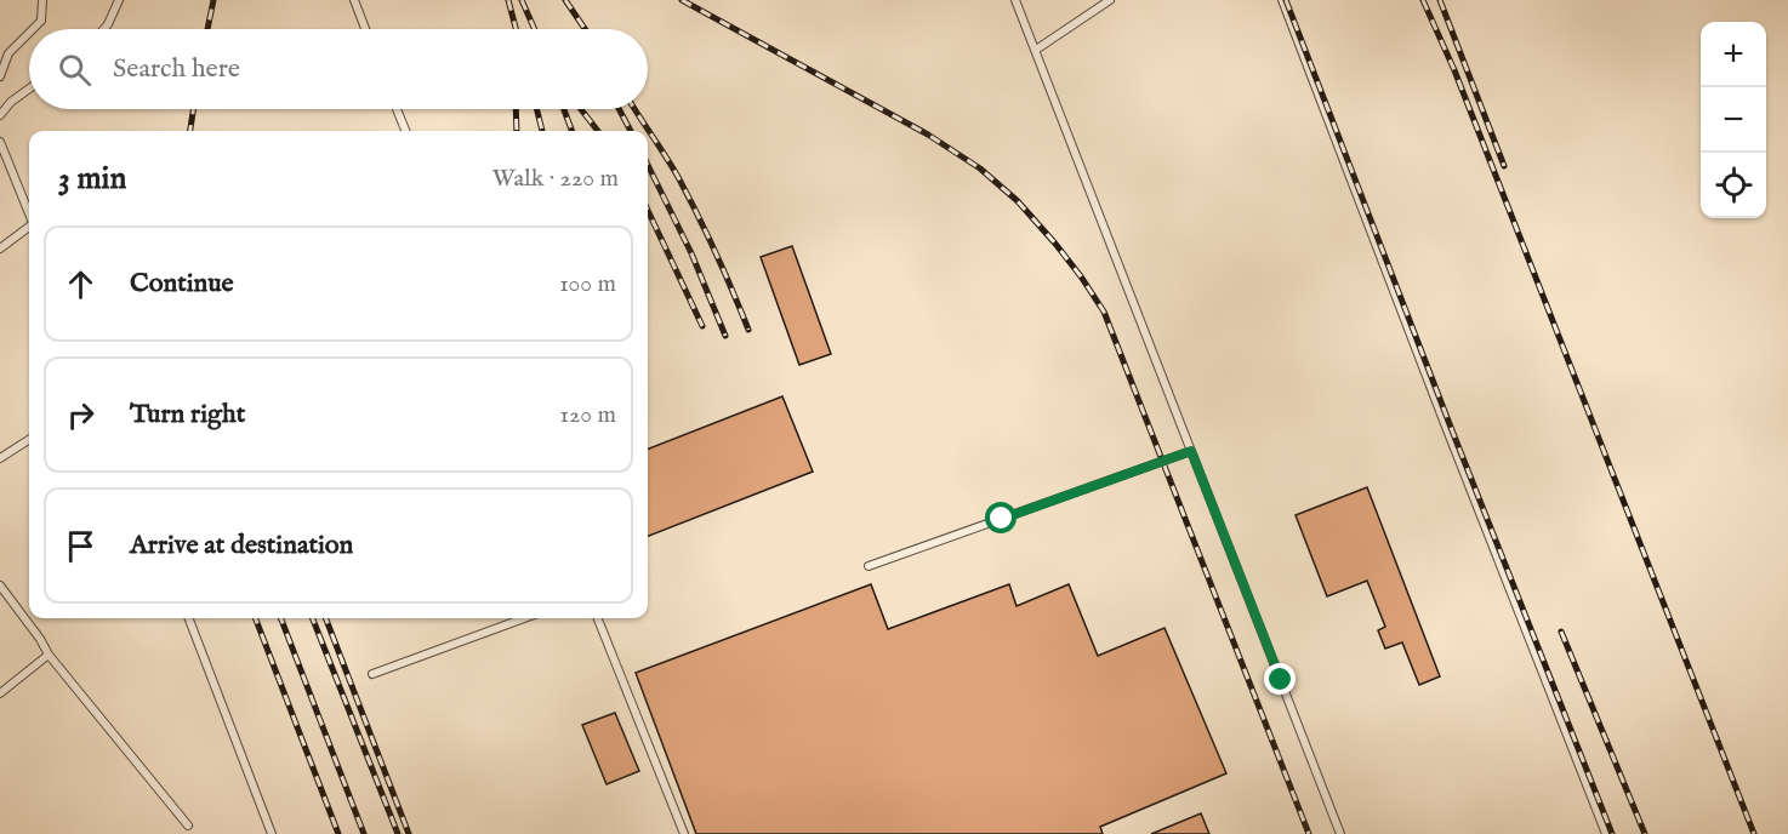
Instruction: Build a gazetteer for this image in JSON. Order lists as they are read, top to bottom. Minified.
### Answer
{"page":{"map_buttons":["+","−"],"search":"Search here","heading":["3 min","Walk · 220 m"],"list":[["Continue","100 m"],["Turn right","120 m"],"Arrive at destination"]}}
